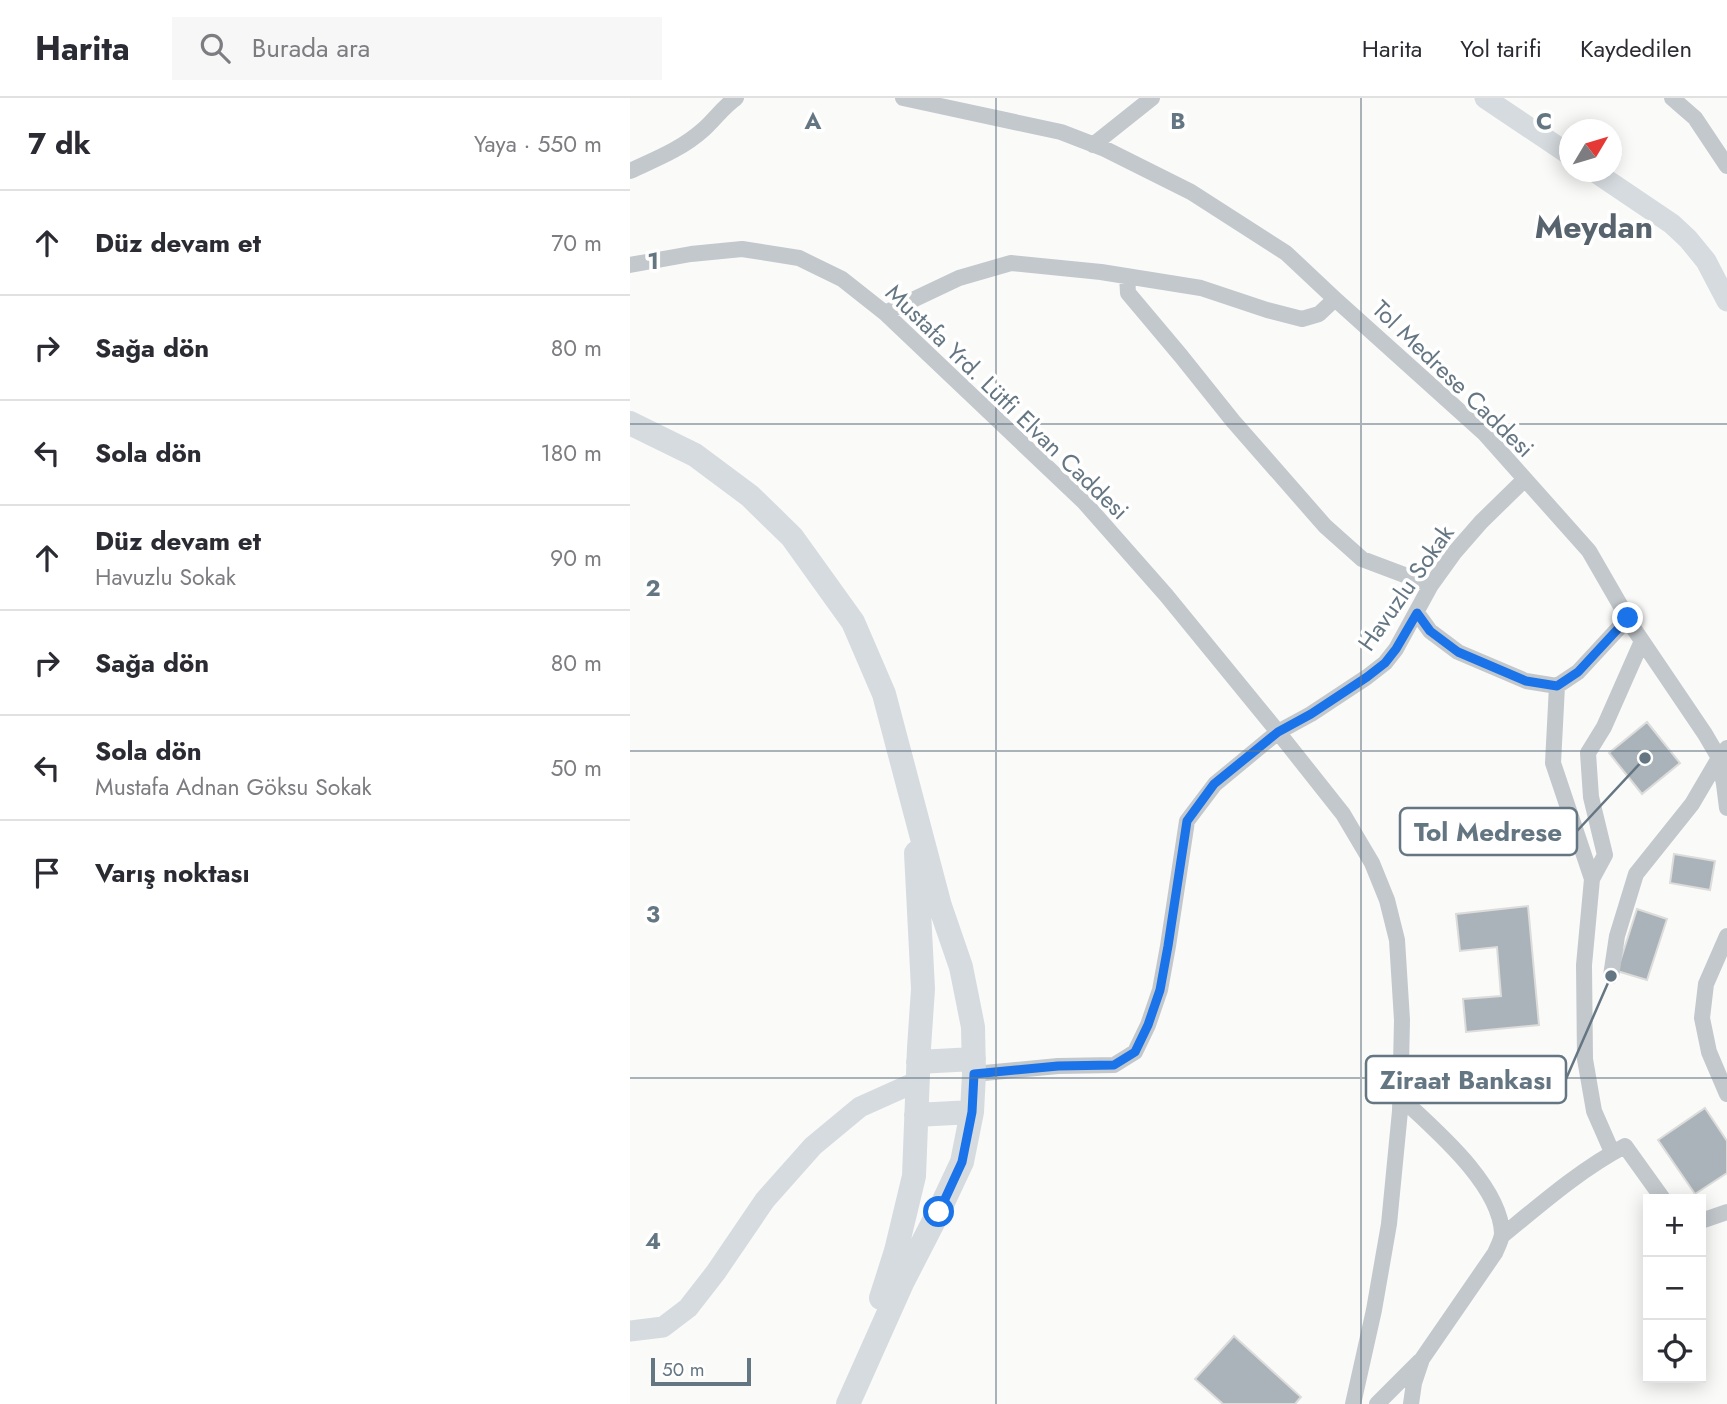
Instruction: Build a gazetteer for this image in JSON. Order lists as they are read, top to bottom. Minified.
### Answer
{"streets":{"street":["Tol Medrese Caddesi","Mustafa Yrd. Lütfi Elvan Caddesi","Havuzlu Sokak"]},"crossings":[["Tol Medrese Caddesi","Havuzlu Sokak"],["Mustafa Yrd. Lütfi Elvan Caddesi","Havuzlu Sokak"]],"districts":["Meydan"],"places":["Tol Medrese","Ziraat Bankası"],"scale_bar":"50 m","north":"top right","page":{"header":"Harita","search":"Burada ara","nav":["Harita","Yol tarifi","Kaydedilen"],"heading":["7 dk","Yaya · 550 m"],"list":[["Düz devam et","70 m"],["Sağa dön","80 m"],["Sola dön","180 m"],["Düz devam et","Havuzlu Sokak","90 m"],["Sağa dön","80 m"],["Sola dön","Mustafa Adnan Göksu Sokak","50 m"],"Varış noktası"],"map_buttons":["+","−"],"scale":"50 m"},"grid":{"columns":["A","B","C"],"rows":["1","2","3","4"]}}
